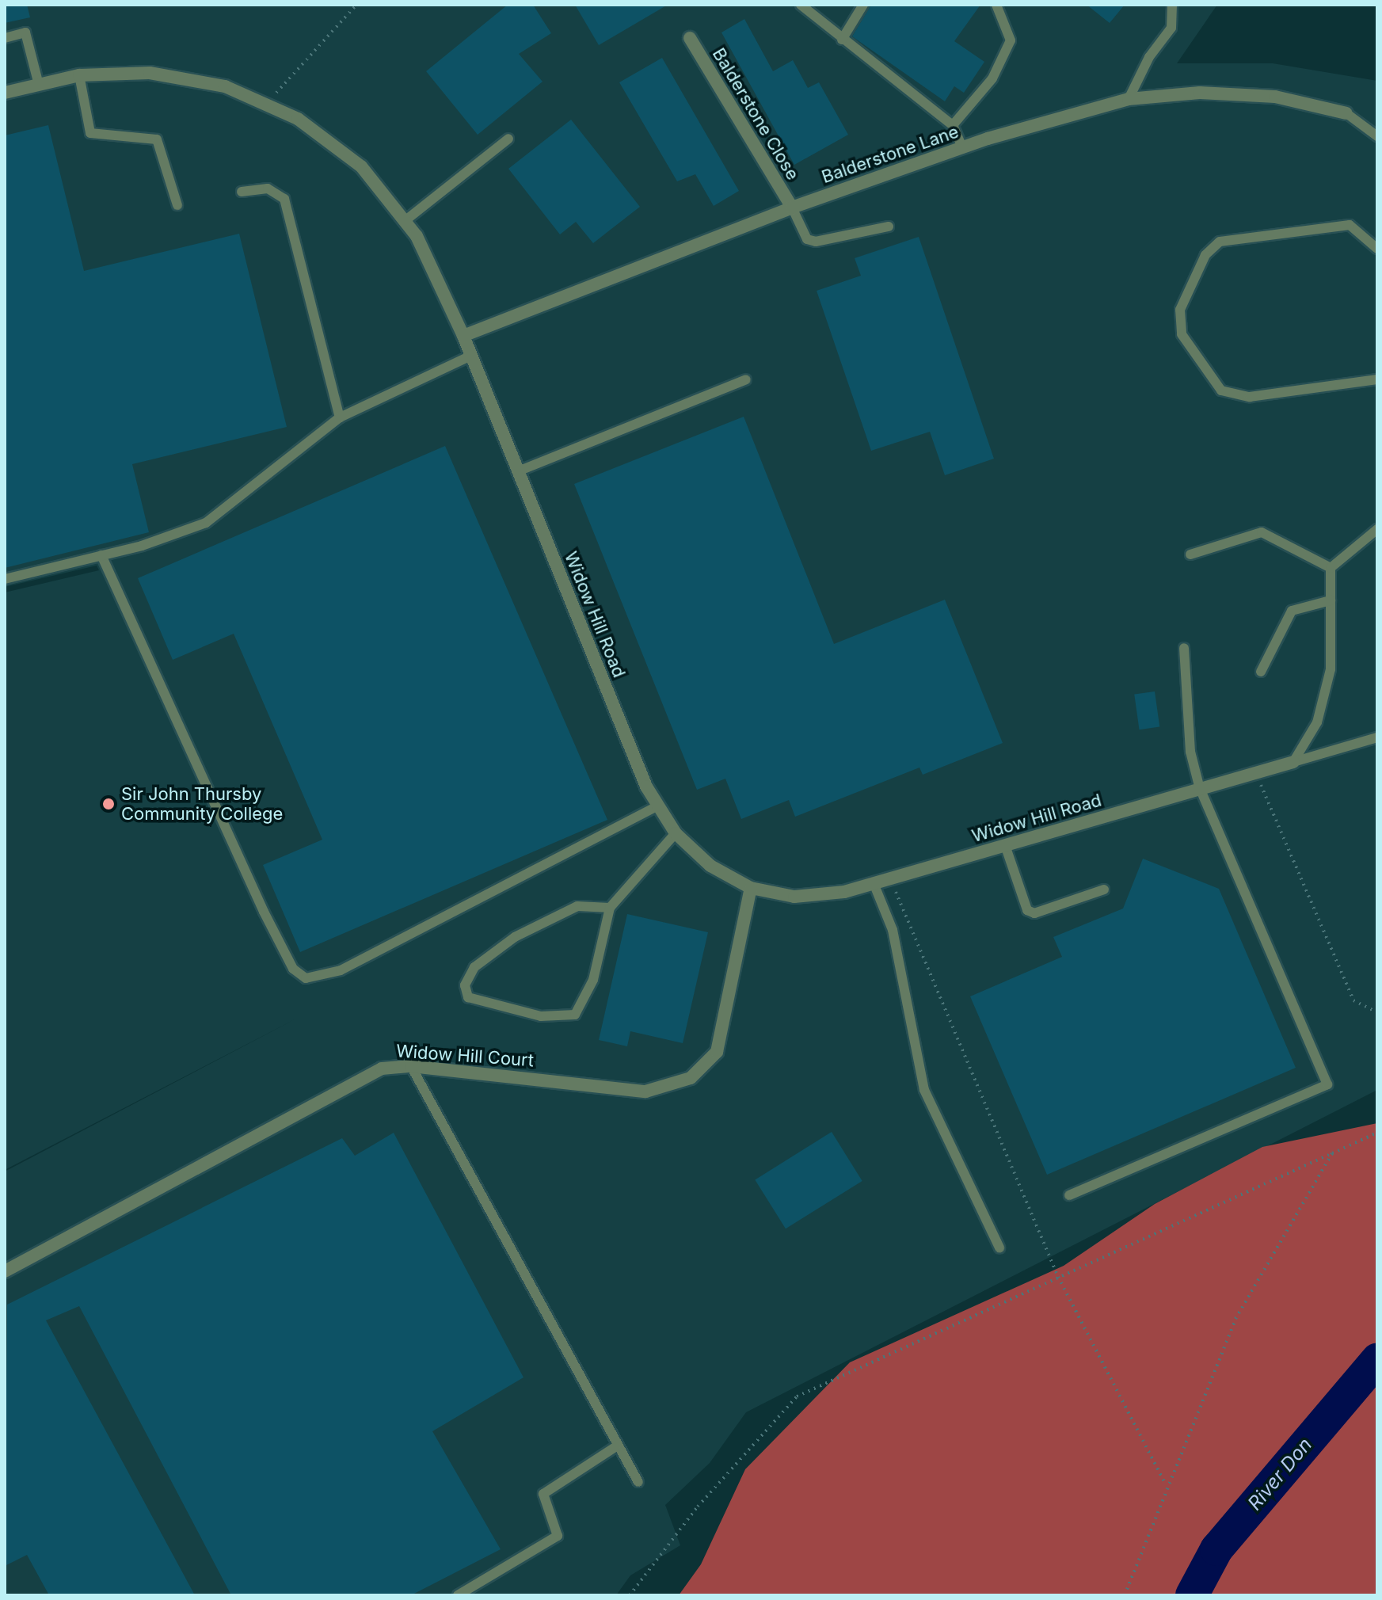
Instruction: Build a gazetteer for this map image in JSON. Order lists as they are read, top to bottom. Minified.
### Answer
{"streets":{"street":["Balderstone Close","Balderstone Lane","Widow Hill Road","Widow Hill Court"]},"crossings":[["Balderstone Close","Balderstone Lane"],["Balderstone Lane","Widow Hill Road"],["Widow Hill Road","Widow Hill Court"]],"water":["River Don"],"places":["Sir John Thursby Community College"]}
